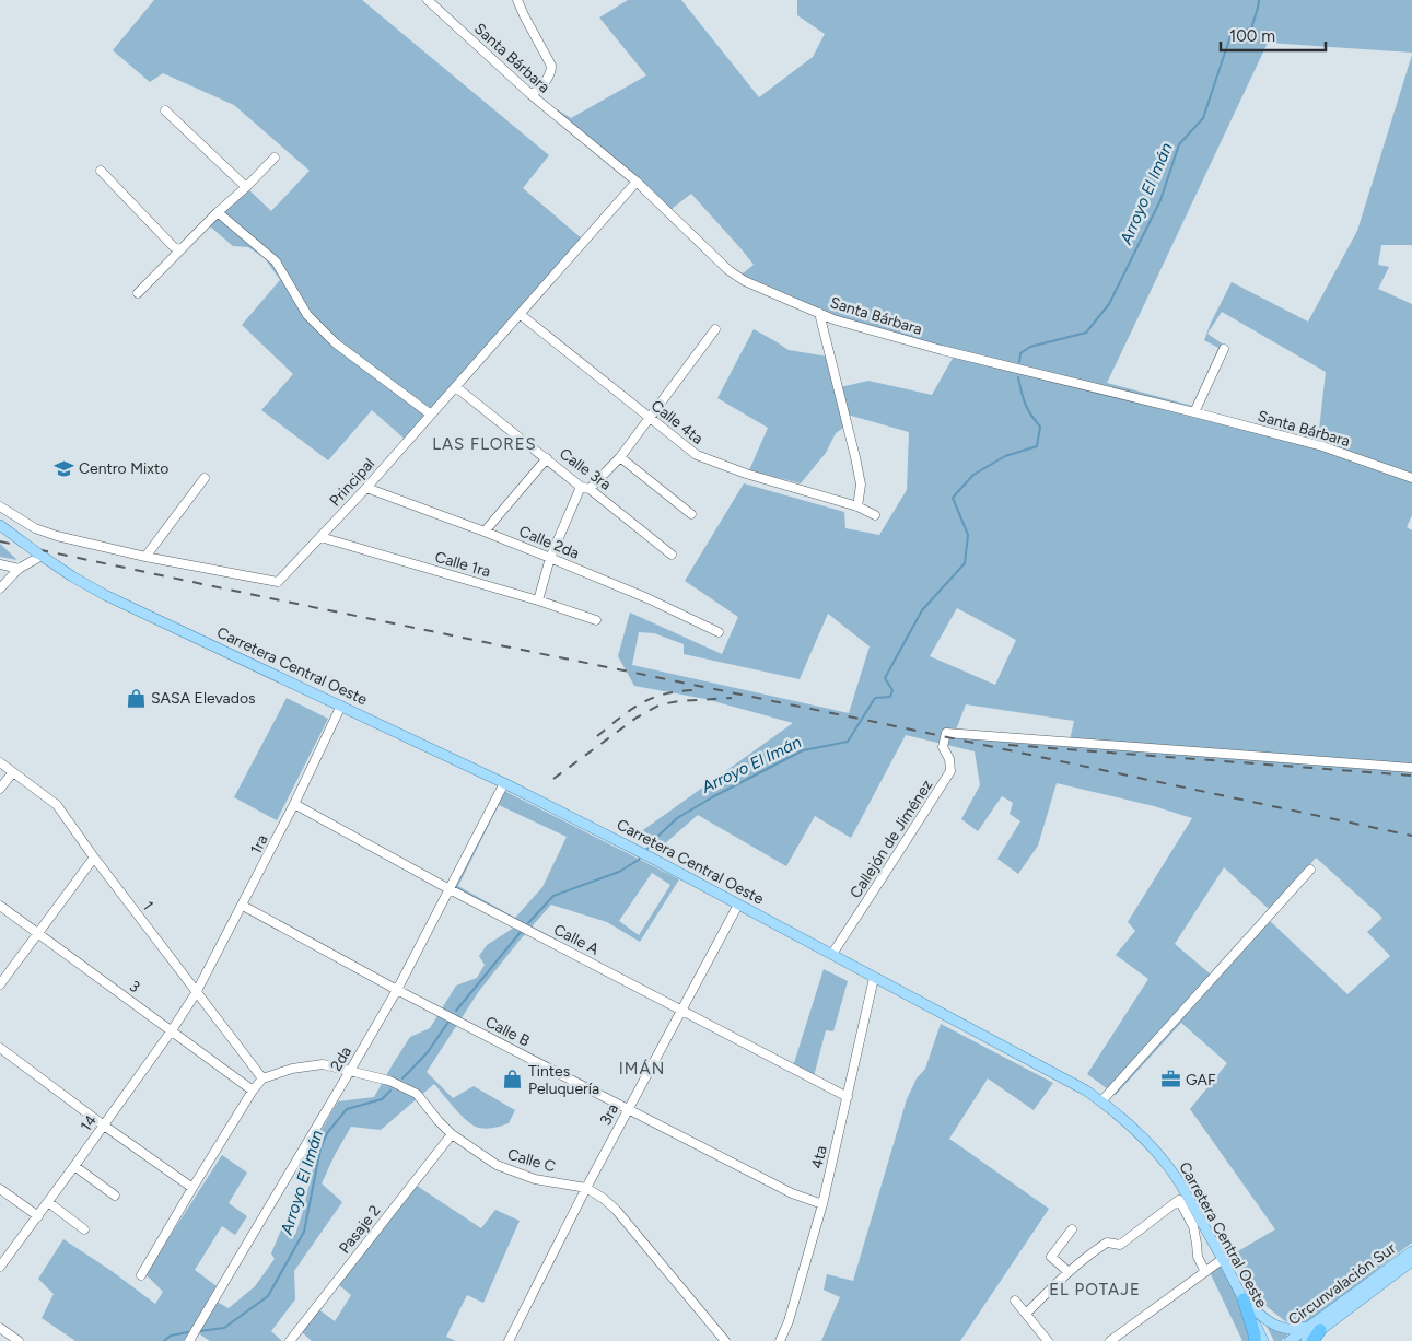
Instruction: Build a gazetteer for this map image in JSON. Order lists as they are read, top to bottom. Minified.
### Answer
{"streets":{"main road":["Carretera Central Oeste","Circunvalación Sur"],"street":["Santa Bárbara","Calle 4ta","Calle 3ra","Principal","Calle 2da","Calle 1ra","Callejón de Jiménez","1ra","1","Calle A","3","Calle B","2da","3ra","14","4ta","Calle C","Pasaje 2"]},"crossings":[["Santa Bárbara","Principal"],["Calle 4ta","Principal"],["Calle 3ra","Principal"],["Principal","Calle 2da"],["Principal","Calle 1ra"],["Carretera Central Oeste","Callejón de Jiménez"],["Carretera Central Oeste","1ra"],["Carretera Central Oeste","2da"],["Carretera Central Oeste","3ra"],["Carretera Central Oeste","4ta"],["1ra","1"],["1ra","Calle A"],["1ra","Calle B"],["1ra","14"],["1","14"],["1","Calle C"],["Calle A","2da"],["Calle A","3ra"],["Calle A","4ta"],["3","14"],["Calle B","2da"],["Calle B","3ra"],["Calle B","4ta"],["2da","Calle C"],["3ra","Calle C"],["Calle C","Pasaje 2"]],"districts":["LAS FLORES","IMÁN","EL POTAJE"],"water":["Arroyo El Imán"],"places":{"school or university":["Centro Mixto"],"shop":["SASA Elevados","Tintes Peluquería"],"office":["GAF"]},"scale_bar":"100 m"}
